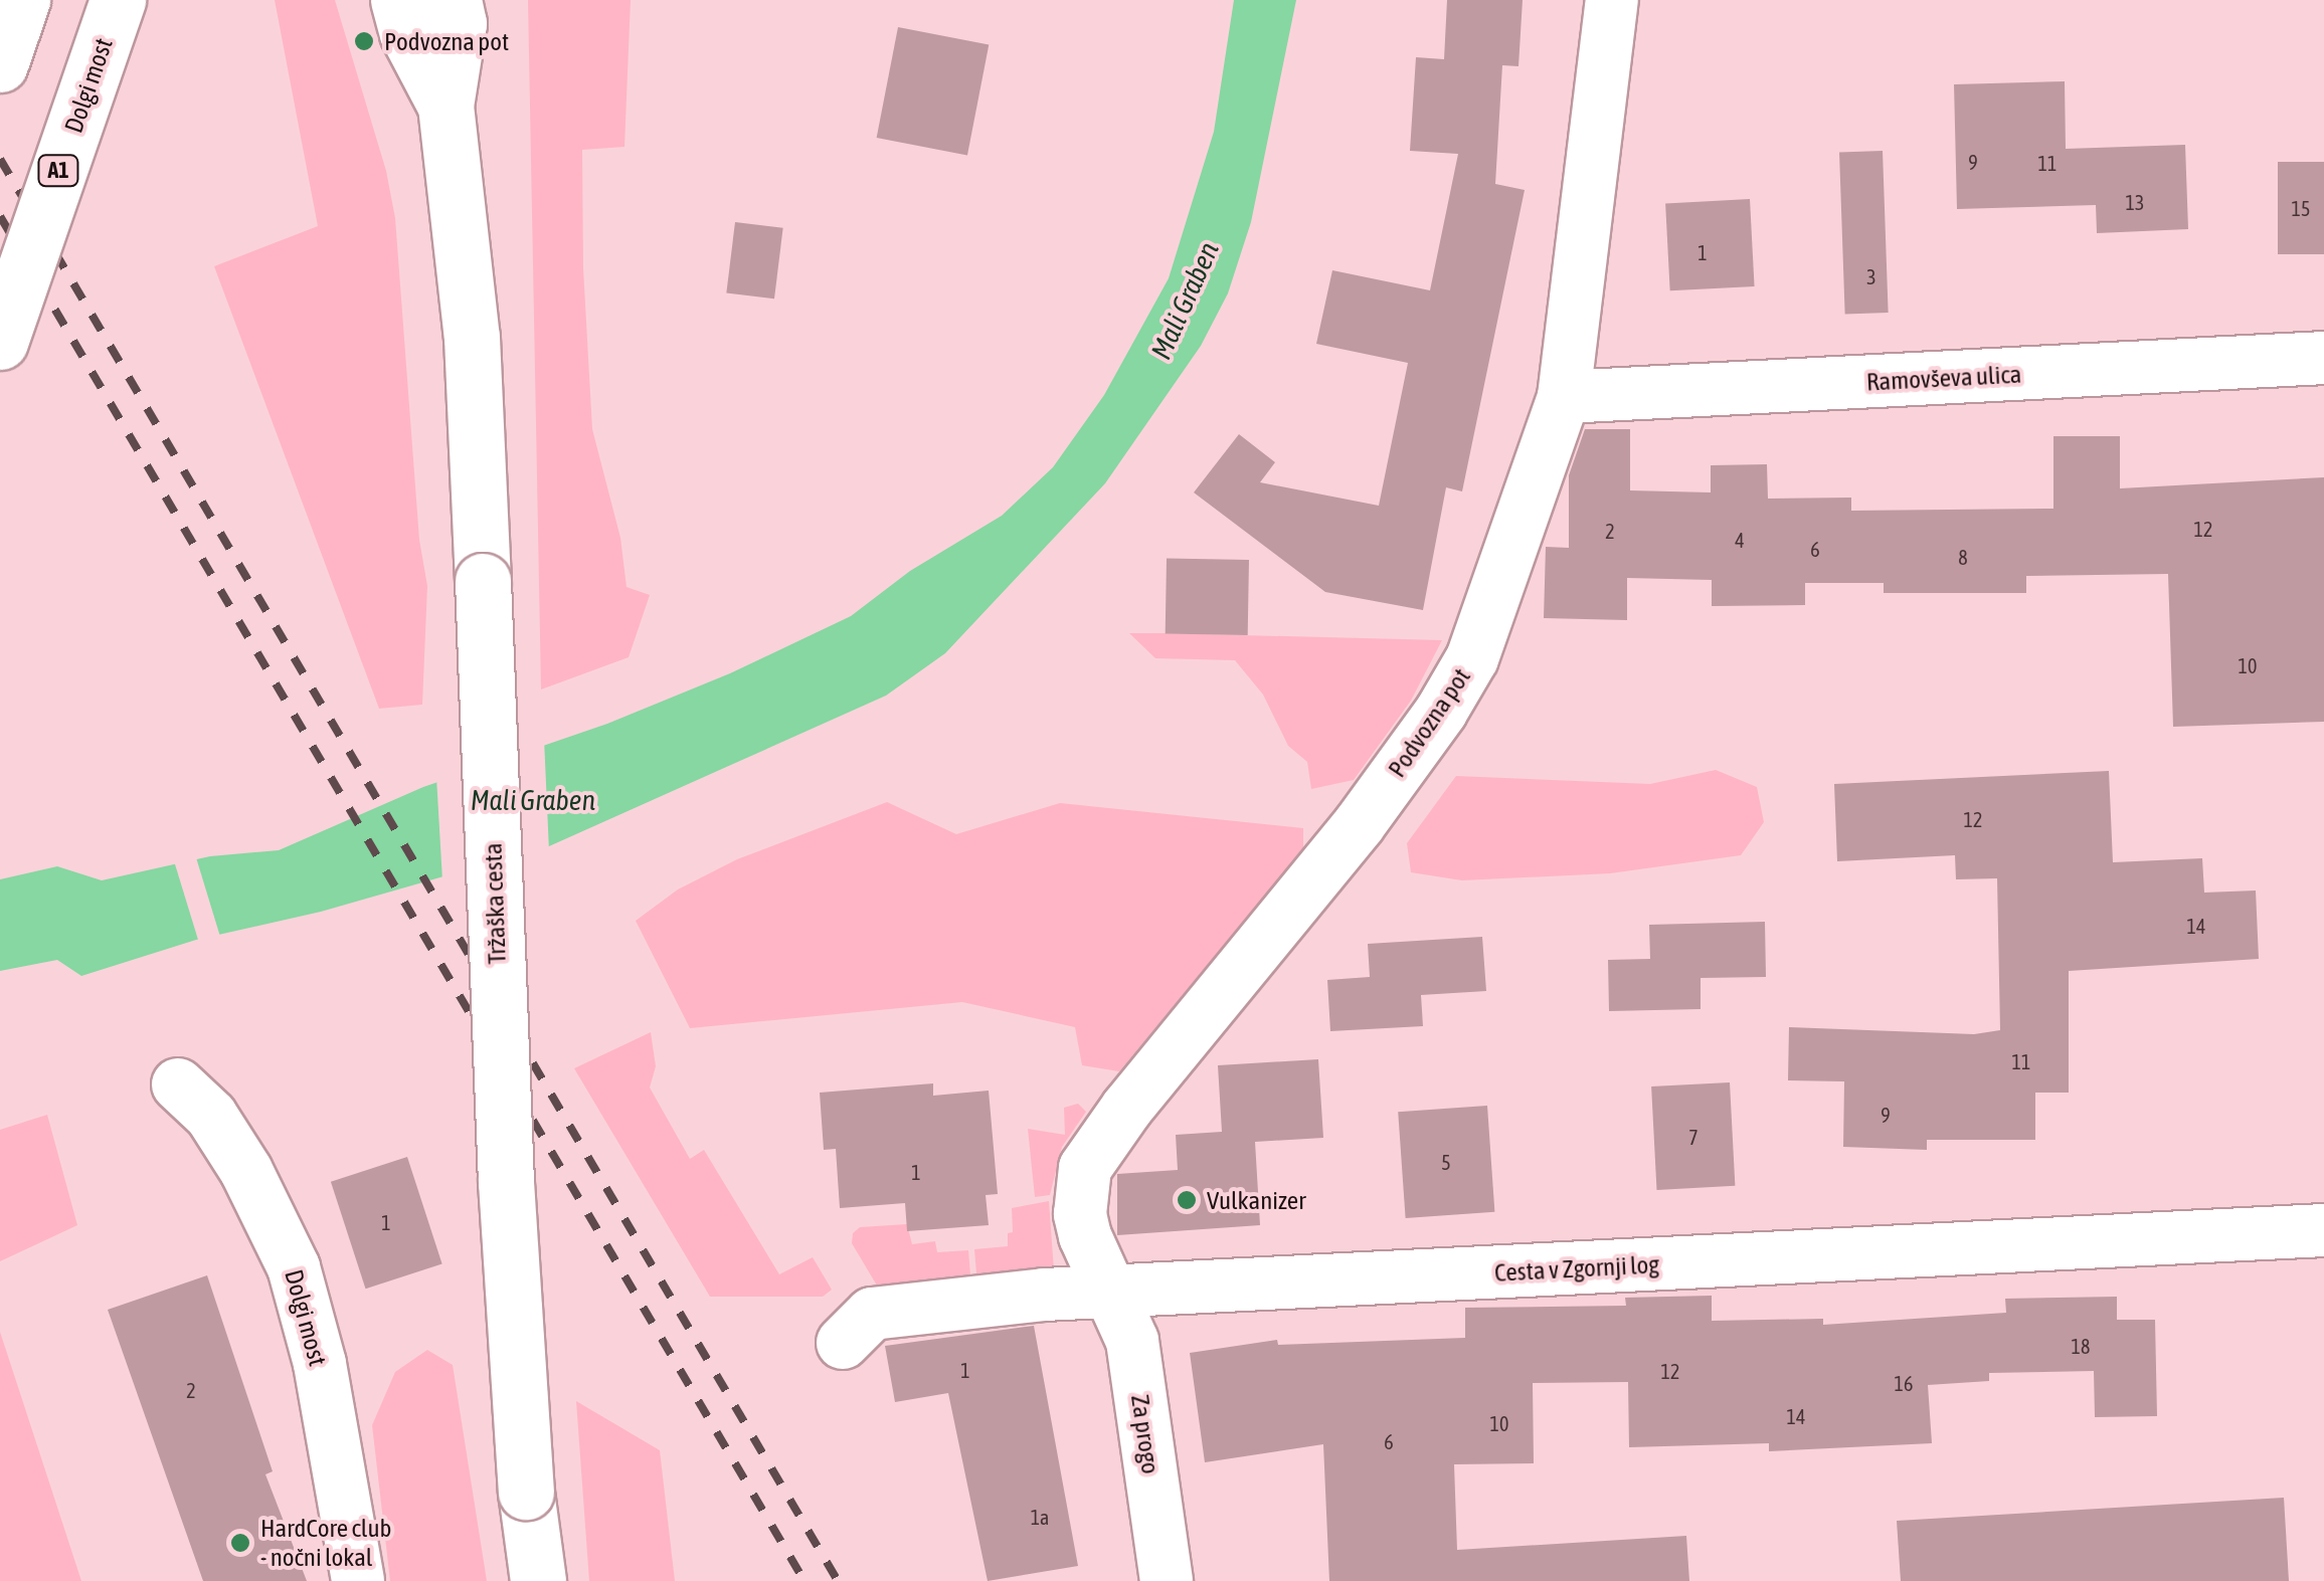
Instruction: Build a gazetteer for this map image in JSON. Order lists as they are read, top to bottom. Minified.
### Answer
{"streets":{"main road":["Dolgi most","A1","Tržaška cesta"],"street":["Ramovševa ulica","Podvozna pot","Cesta v Zgornji log","Za progo"]},"crossings":[["Ramovševa ulica","Podvozna pot"],["Podvozna pot","Cesta v Zgornji log"],["Podvozna pot","Za progo"],["Cesta v Zgornji log","Za progo"]],"water":["Mali Graben"],"places":["Podvozna pot","Vulkanizer","HardCore club - nočni lokal"],"house_numbers":["9","11","13","15","1","3","12","2","4","6","8","10","12","14","11","9","7","5","1","1","18","1","12","16","2","14","10","6","1a"]}
